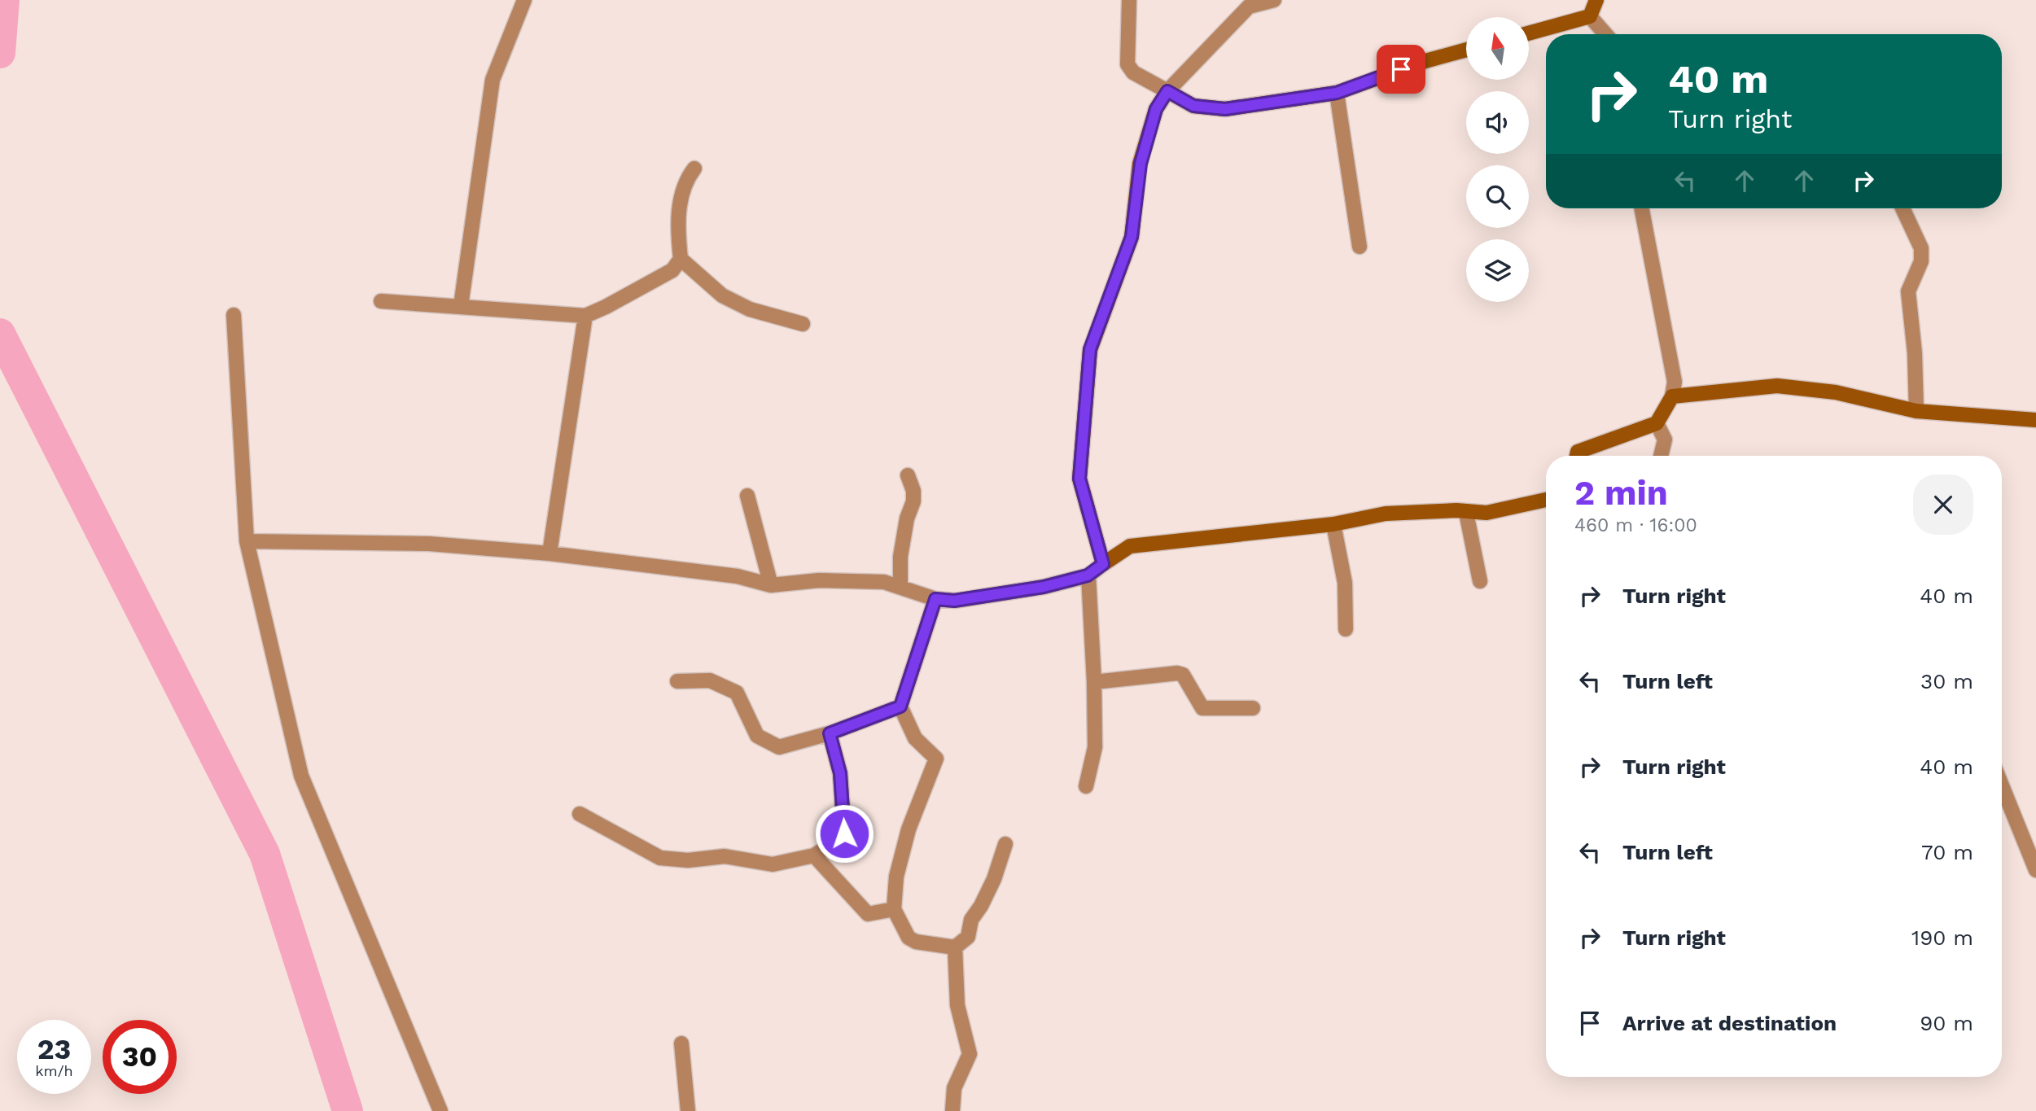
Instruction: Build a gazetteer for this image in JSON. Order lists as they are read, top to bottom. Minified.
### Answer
{"north":"top","page":{"turn":["40 m","Turn right"],"heading":["2 min","460 m · 16:00"],"list":[{"name":"Turn right","value":"40 m"},{"name":"Turn left","value":"30 m"},{"name":"Turn right","value":"40 m"},{"name":"Turn left","value":"70 m"},{"name":"Turn right","value":"190 m"},{"name":"Arrive at destination","value":"90 m"}],"speed":"23 km/h","limit":"30"}}
